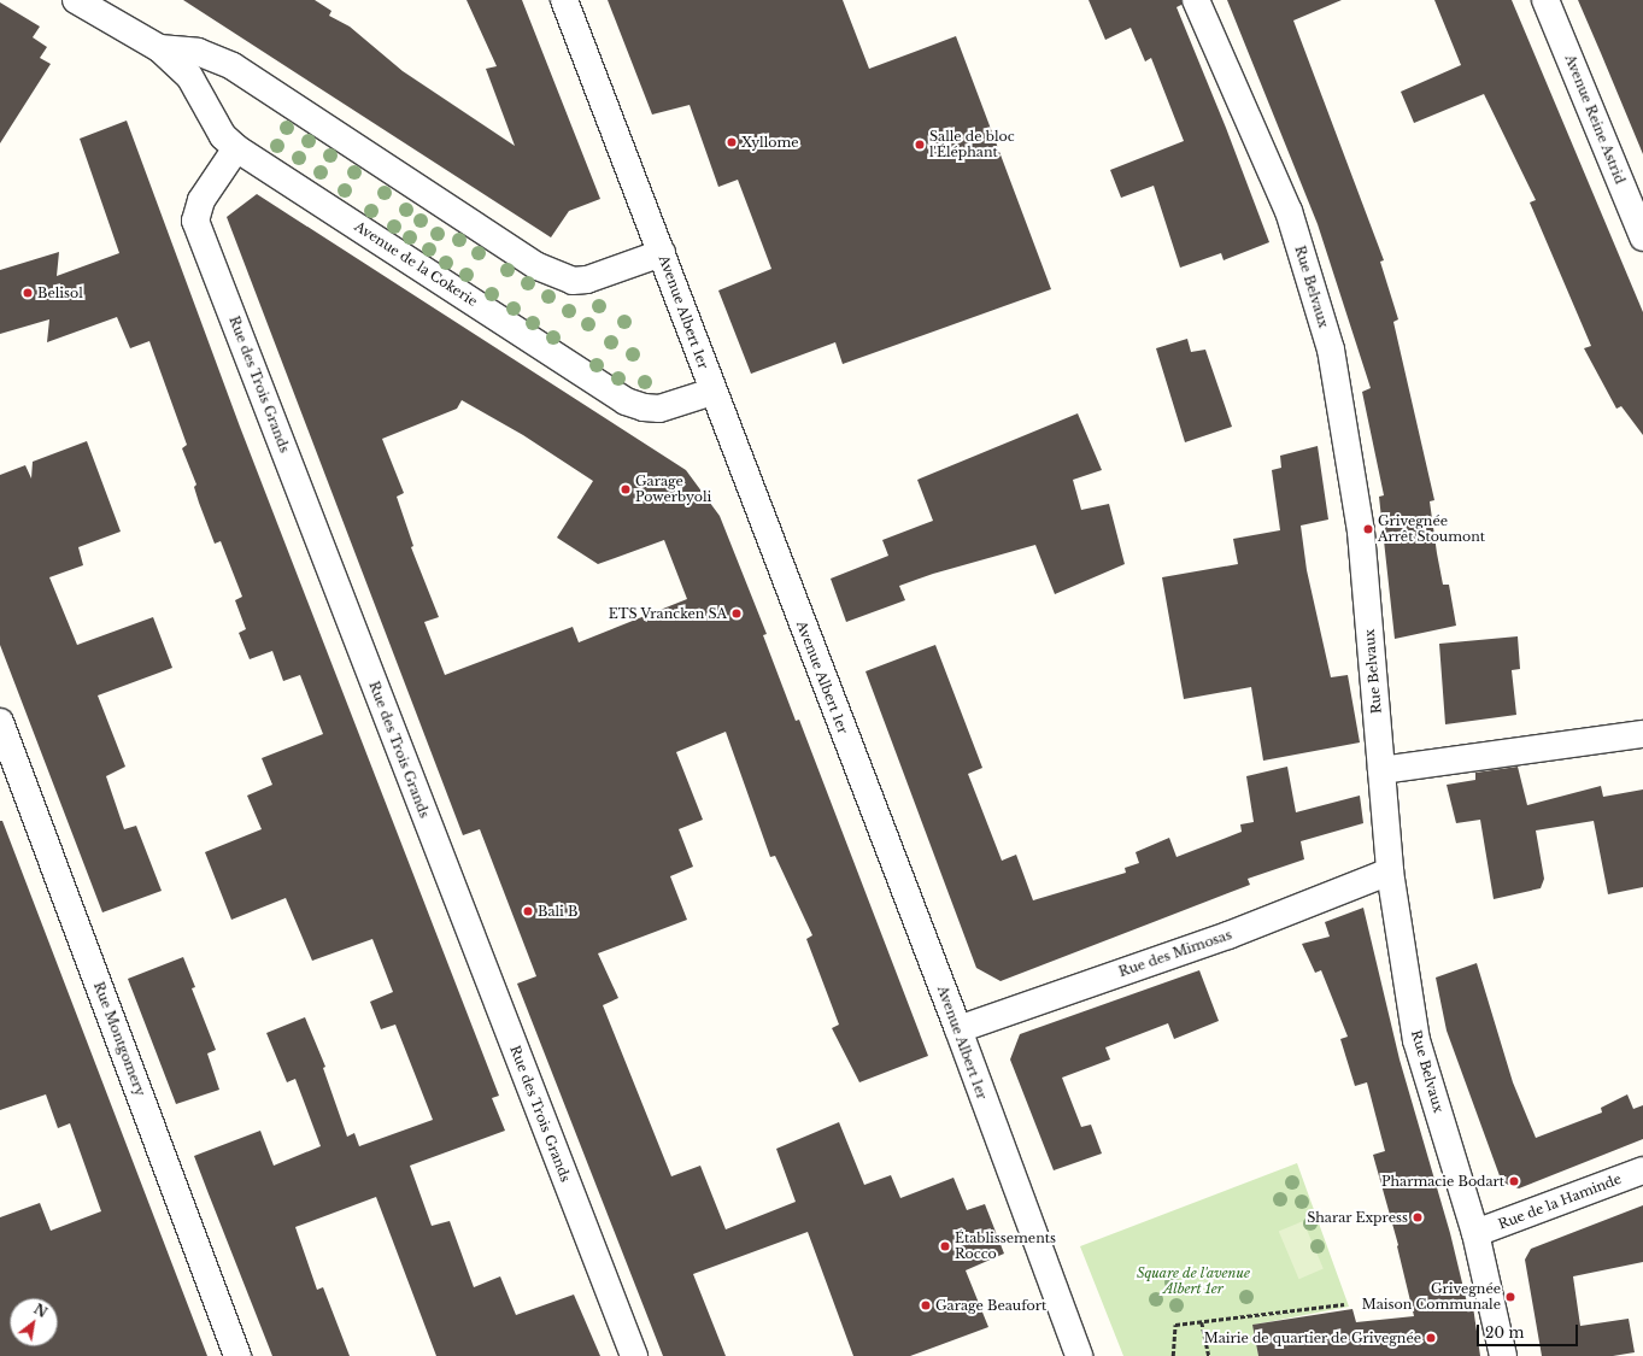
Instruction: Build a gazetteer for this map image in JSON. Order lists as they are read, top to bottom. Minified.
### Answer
{"streets":{"street":["Avenue Reine Astrid","Avenue de la Cokerie","Rue Belvaux","Avenue Albert 1er","Rue des Trois Grands","Rue des Mimosas","Rue Montgomery","Rue de la Haminde"]},"crossings":[["Avenue de la Cokerie","Avenue Albert 1er"],["Avenue de la Cokerie","Rue des Trois Grands"],["Rue Belvaux","Rue des Mimosas"],["Rue Belvaux","Rue de la Haminde"],["Avenue Albert 1er","Rue des Mimosas"]],"parks":["Square de l'avenue Albert 1er"],"places":["Xyllome","Salle de bloc l'Éléphant","Belisol","Garage Powerbyoli","Grivegnée Arrêt Stoumont","ETS Vrancken SA","Bali B","Pharmacie Bodart","Sharar Express","Établissements Rocco","Grivegnée Maison Communale","Garage Beaufort","Mairie de quartier de Grivegnée"],"scale_bar":"20 m","north":"top right"}
